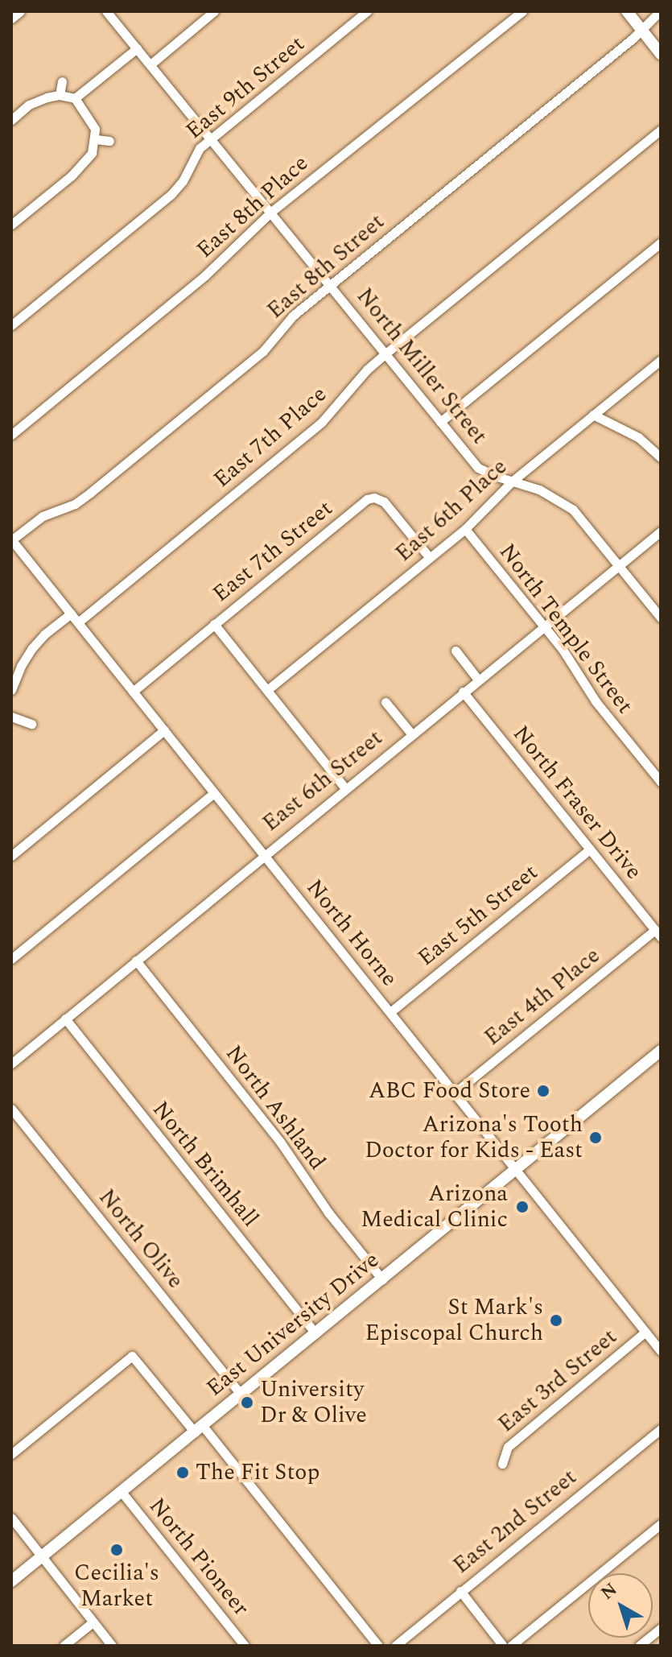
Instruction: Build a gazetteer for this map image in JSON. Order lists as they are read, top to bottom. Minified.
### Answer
{"streets":{"main road":["East University Drive"],"street":["East 9th Street","East 8th Place","East 8th Street","North Miller Street","East 7th Place","East 6th Place","East 7th Street","North Temple Street","East 6th Street","North Fraser Drive","East 5th Street","North Horne","East 4th Place","North Ashland","North Brimhall","North Olive","East 3rd Street","East 2nd Street","North Pioneer"]},"crossings":[["East 9th Street","North Miller Street"],["East 8th Place","North Miller Street"],["East 8th Street","North Miller Street"],["East 8th Street","North Horne"],["North Miller Street","East 7th Place"],["North Miller Street","East 6th Place"],["North Miller Street","East 6th Street"],["East 7th Place","North Horne"],["East 6th Place","East 7th Street"],["East 6th Place","North Temple Street"],["East 7th Street","North Horne"],["North Temple Street","East 6th Street"],["East 6th Street","North Fraser Drive"],["East 6th Street","North Horne"],["East 6th Street","North Ashland"],["East 6th Street","North Brimhall"],["North Fraser Drive","East 5th Street"],["North Fraser Drive","East 4th Place"],["East 5th Street","North Horne"],["North Horne","East 4th Place"],["North Horne","East University Drive"],["North Horne","East 3rd Street"],["North Ashland","East University Drive"],["North Brimhall","East University Drive"],["North Olive","East University Drive"],["East University Drive","North Pioneer"]],"places":["ABC Food Store","Arizona's Tooth Doctor for Kids - East","Arizona Medical Clinic","St Mark's Episcopal Church","University Dr & Olive","The Fit Stop","Cecilia's Market"],"north":"top left"}
